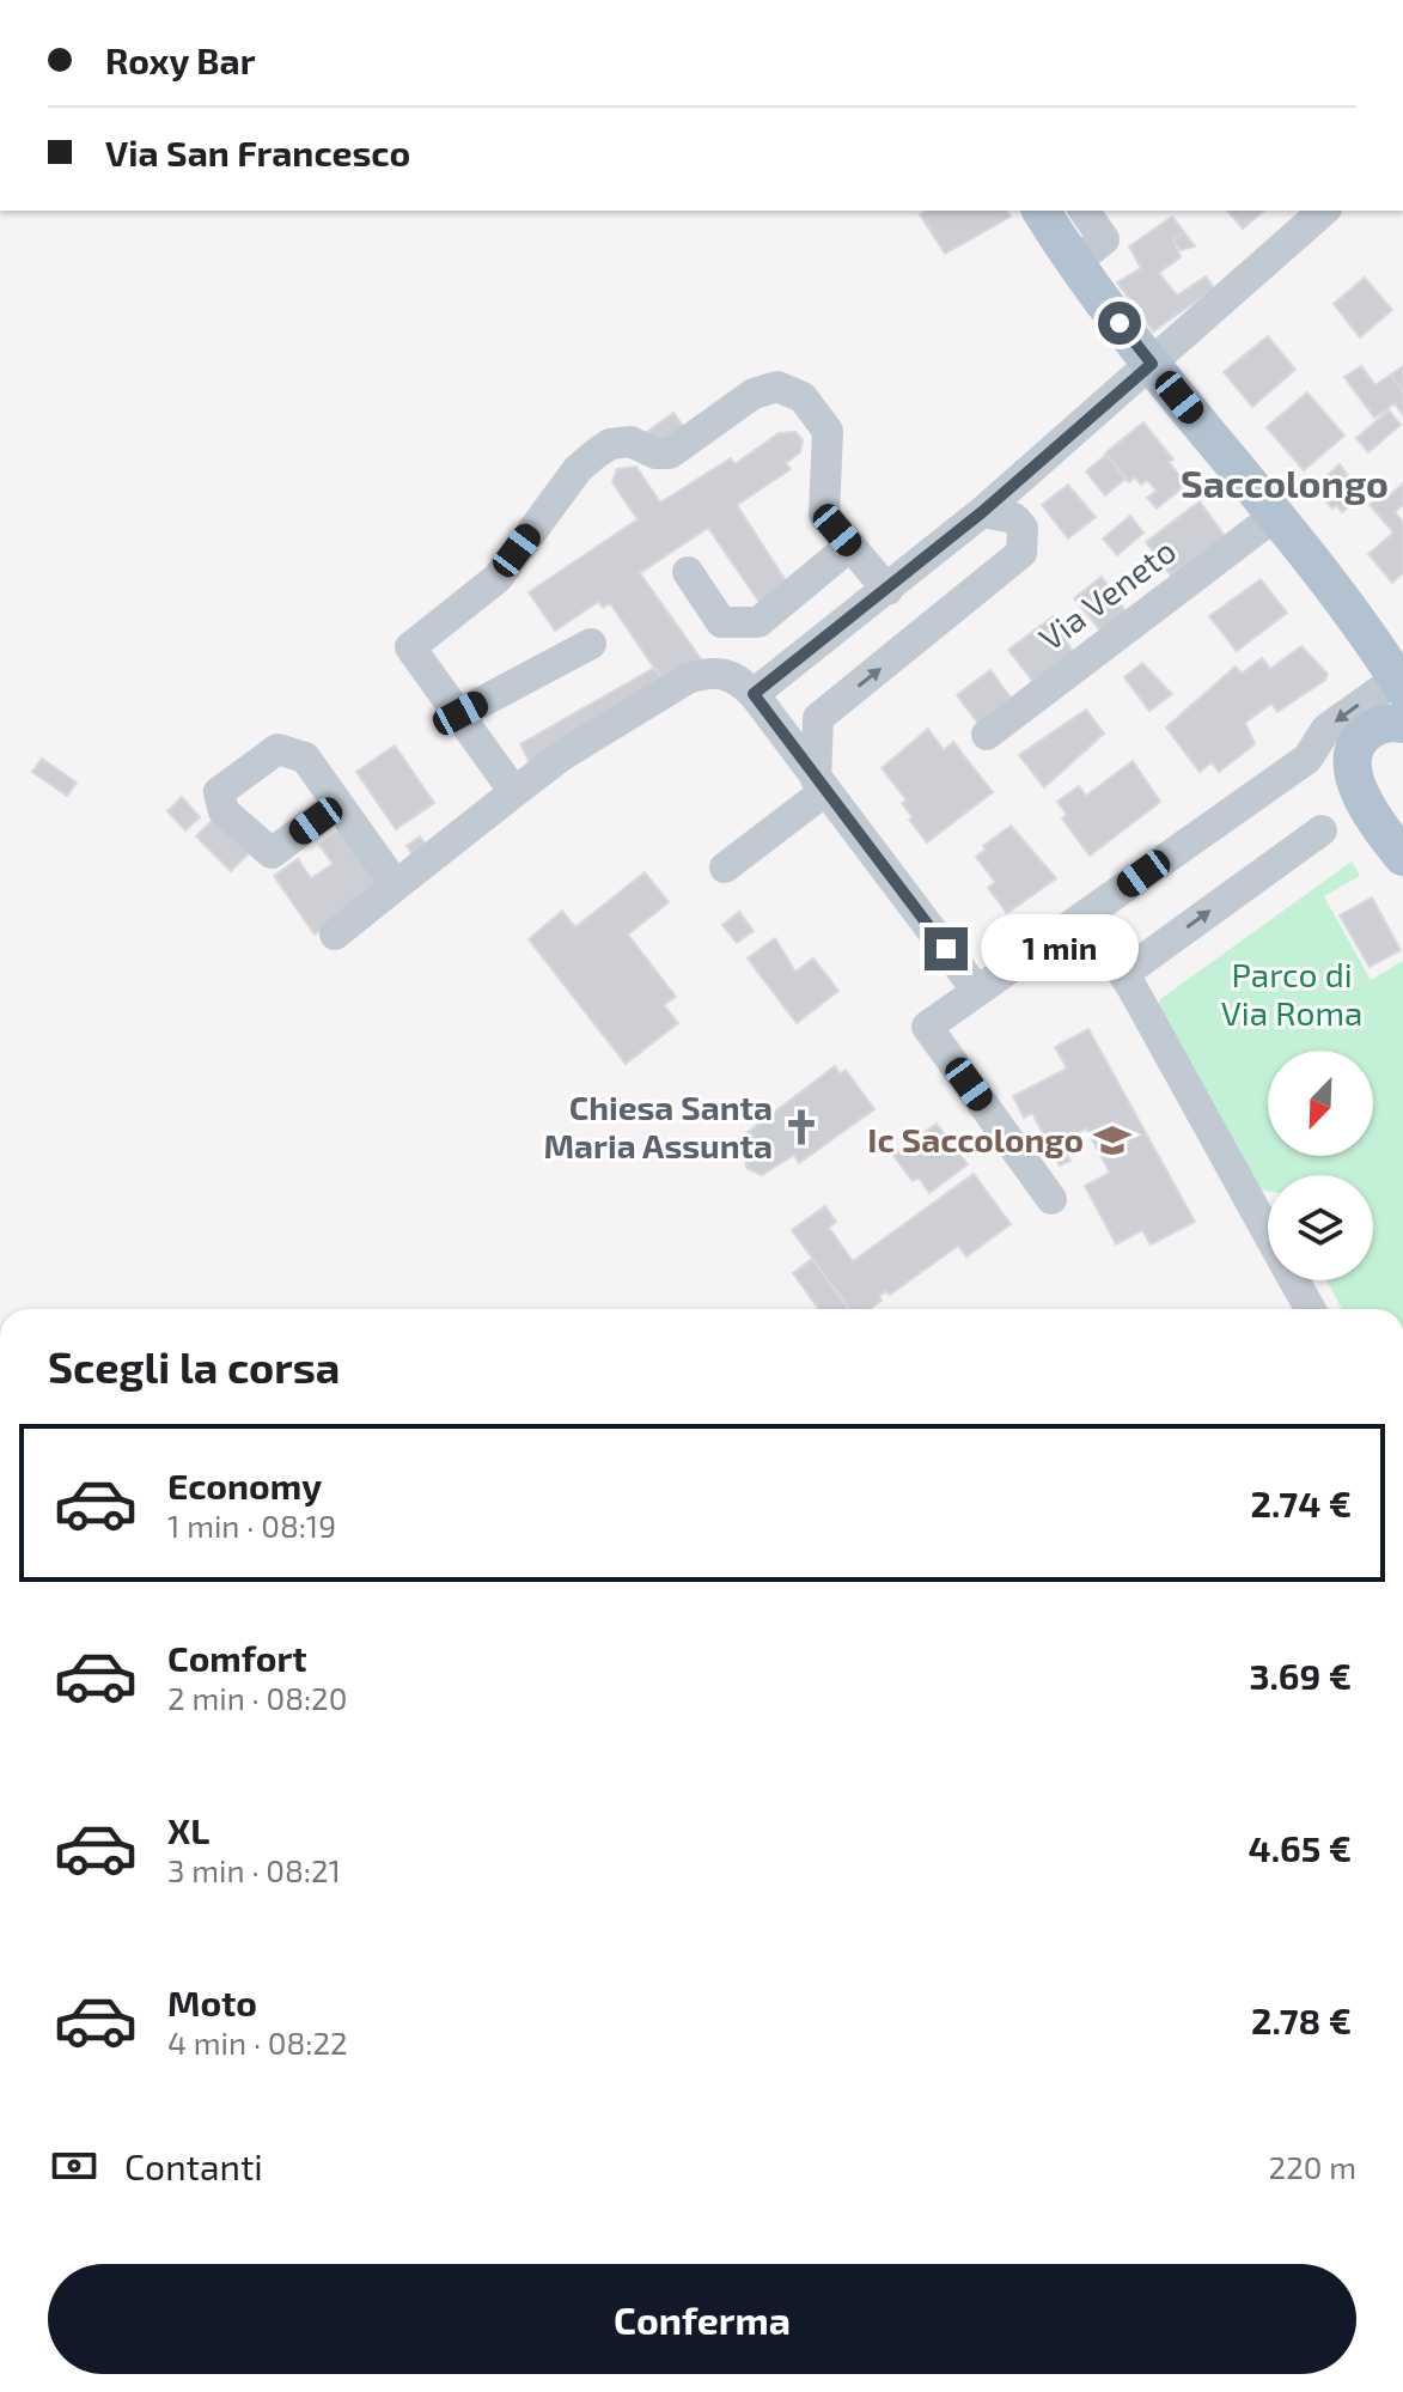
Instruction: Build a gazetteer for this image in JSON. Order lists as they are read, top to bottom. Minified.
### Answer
{"streets":{"street":["Via Veneto"]},"districts":["Saccolongo"],"parks":["Parco di Via Roma"],"places":{"church":["Chiesa Santa Maria Assunta"],"school or university":["Ic Saccolongo"]},"north":"bottom left","page":{"banner":["Roxy Bar","Via San Francesco"],"bubble":"1 min","heading":"Scegli la corsa","list":[{"name":"Economy","note":"1 min · 08:19","value":"2.74 €"},{"name":"Comfort","note":"2 min · 08:20","value":"3.69 €"},{"name":"XL","note":"3 min · 08:21","value":"4.65 €"},{"name":"Moto","note":"4 min · 08:22","value":"2.78 €"}],"pay":["Contanti","220 m"],"buttons":"Conferma"}}
